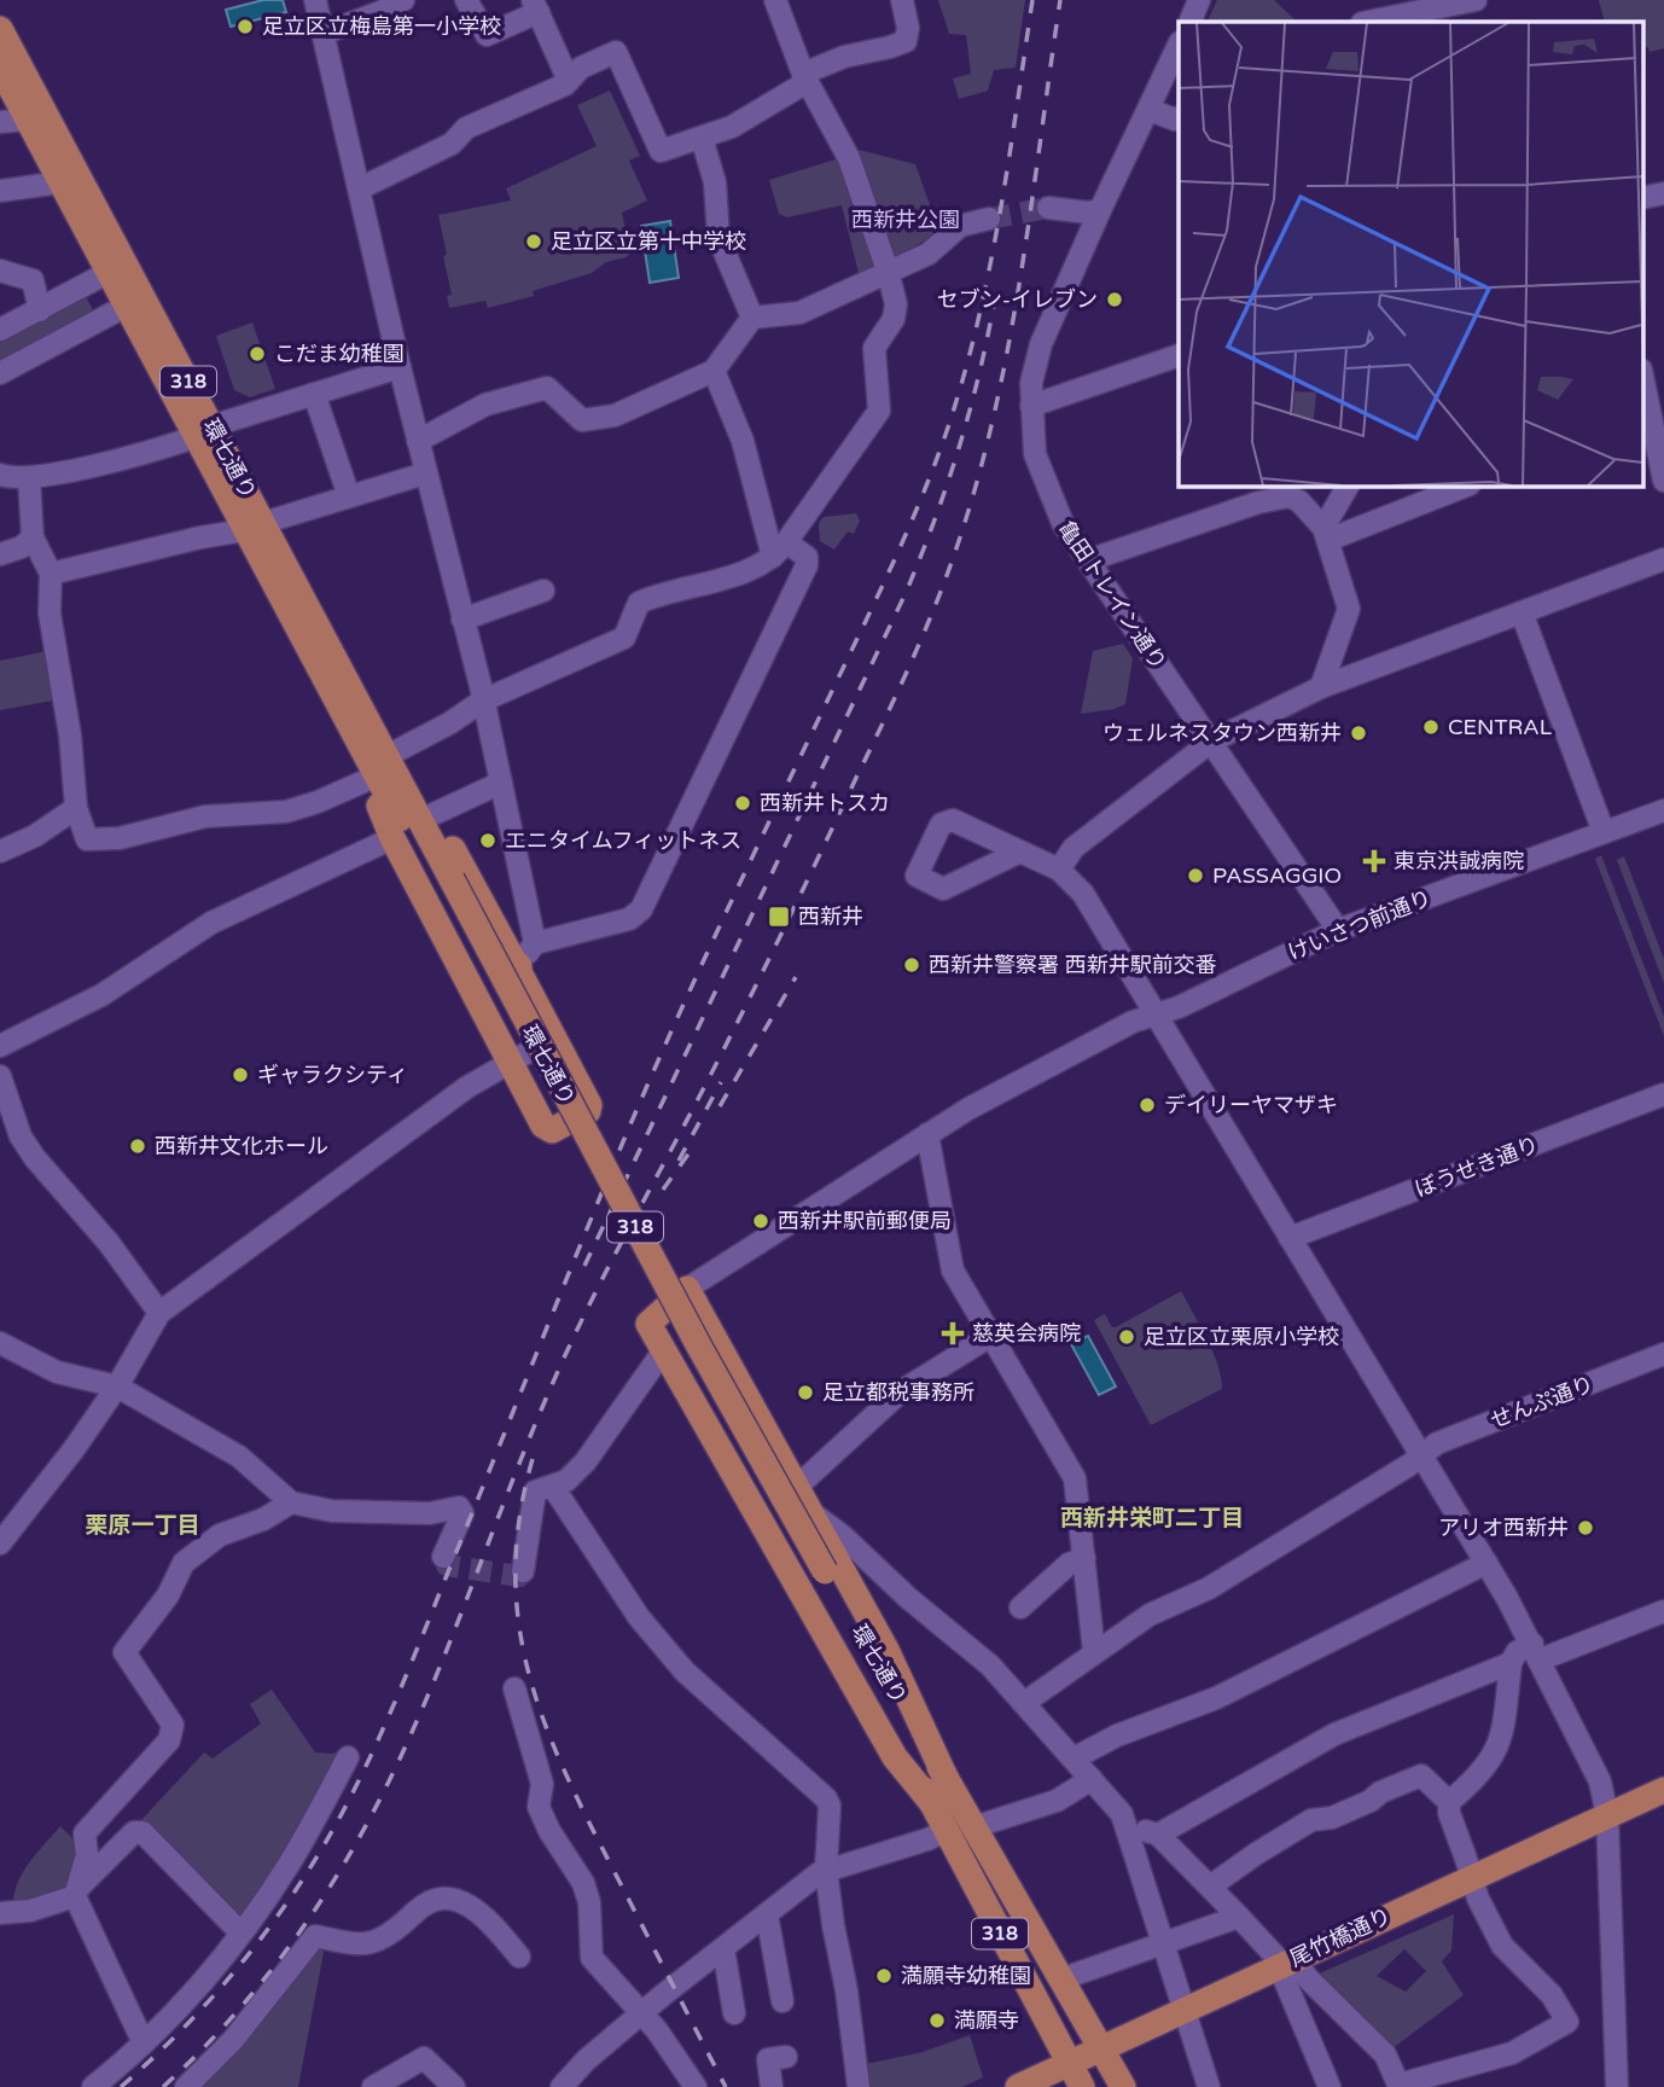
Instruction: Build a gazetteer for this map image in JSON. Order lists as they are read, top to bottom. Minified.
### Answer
{"streets":{"main road":["318","環七通り","尾竹橋通り"],"street":["亀田トレイン通り","けいさつ前通り","ぼうせき通り","せんぷ通り"]},"crossings":[["環七通り","尾竹橋通り"],["亀田トレイン通り","けいさつ前通り"]],"districts":["西新井栄町二丁目","栗原一丁目"],"parks":["西新井公園"],"places":{"other":["足立区立梅島第一小学校","足立区立第十中学校","セブン-イレブン","こだま幼稚園","CENTRAL","ウェルネスタウン西新井","西新井トスカ","エニタイムフィットネス","PASSAGGIO","西新井警察署 西新井駅前交番","ギャラクシティ","デイリーヤマザキ","西新井文化ホール","西新井駅前郵便局","足立区立栗原小学校","足立都税事務所","アリオ西新井","満願寺幼稚園","満願寺"],"health":["東京洪誠病院","慈英会病院"],"transit":["西新井"]}}
